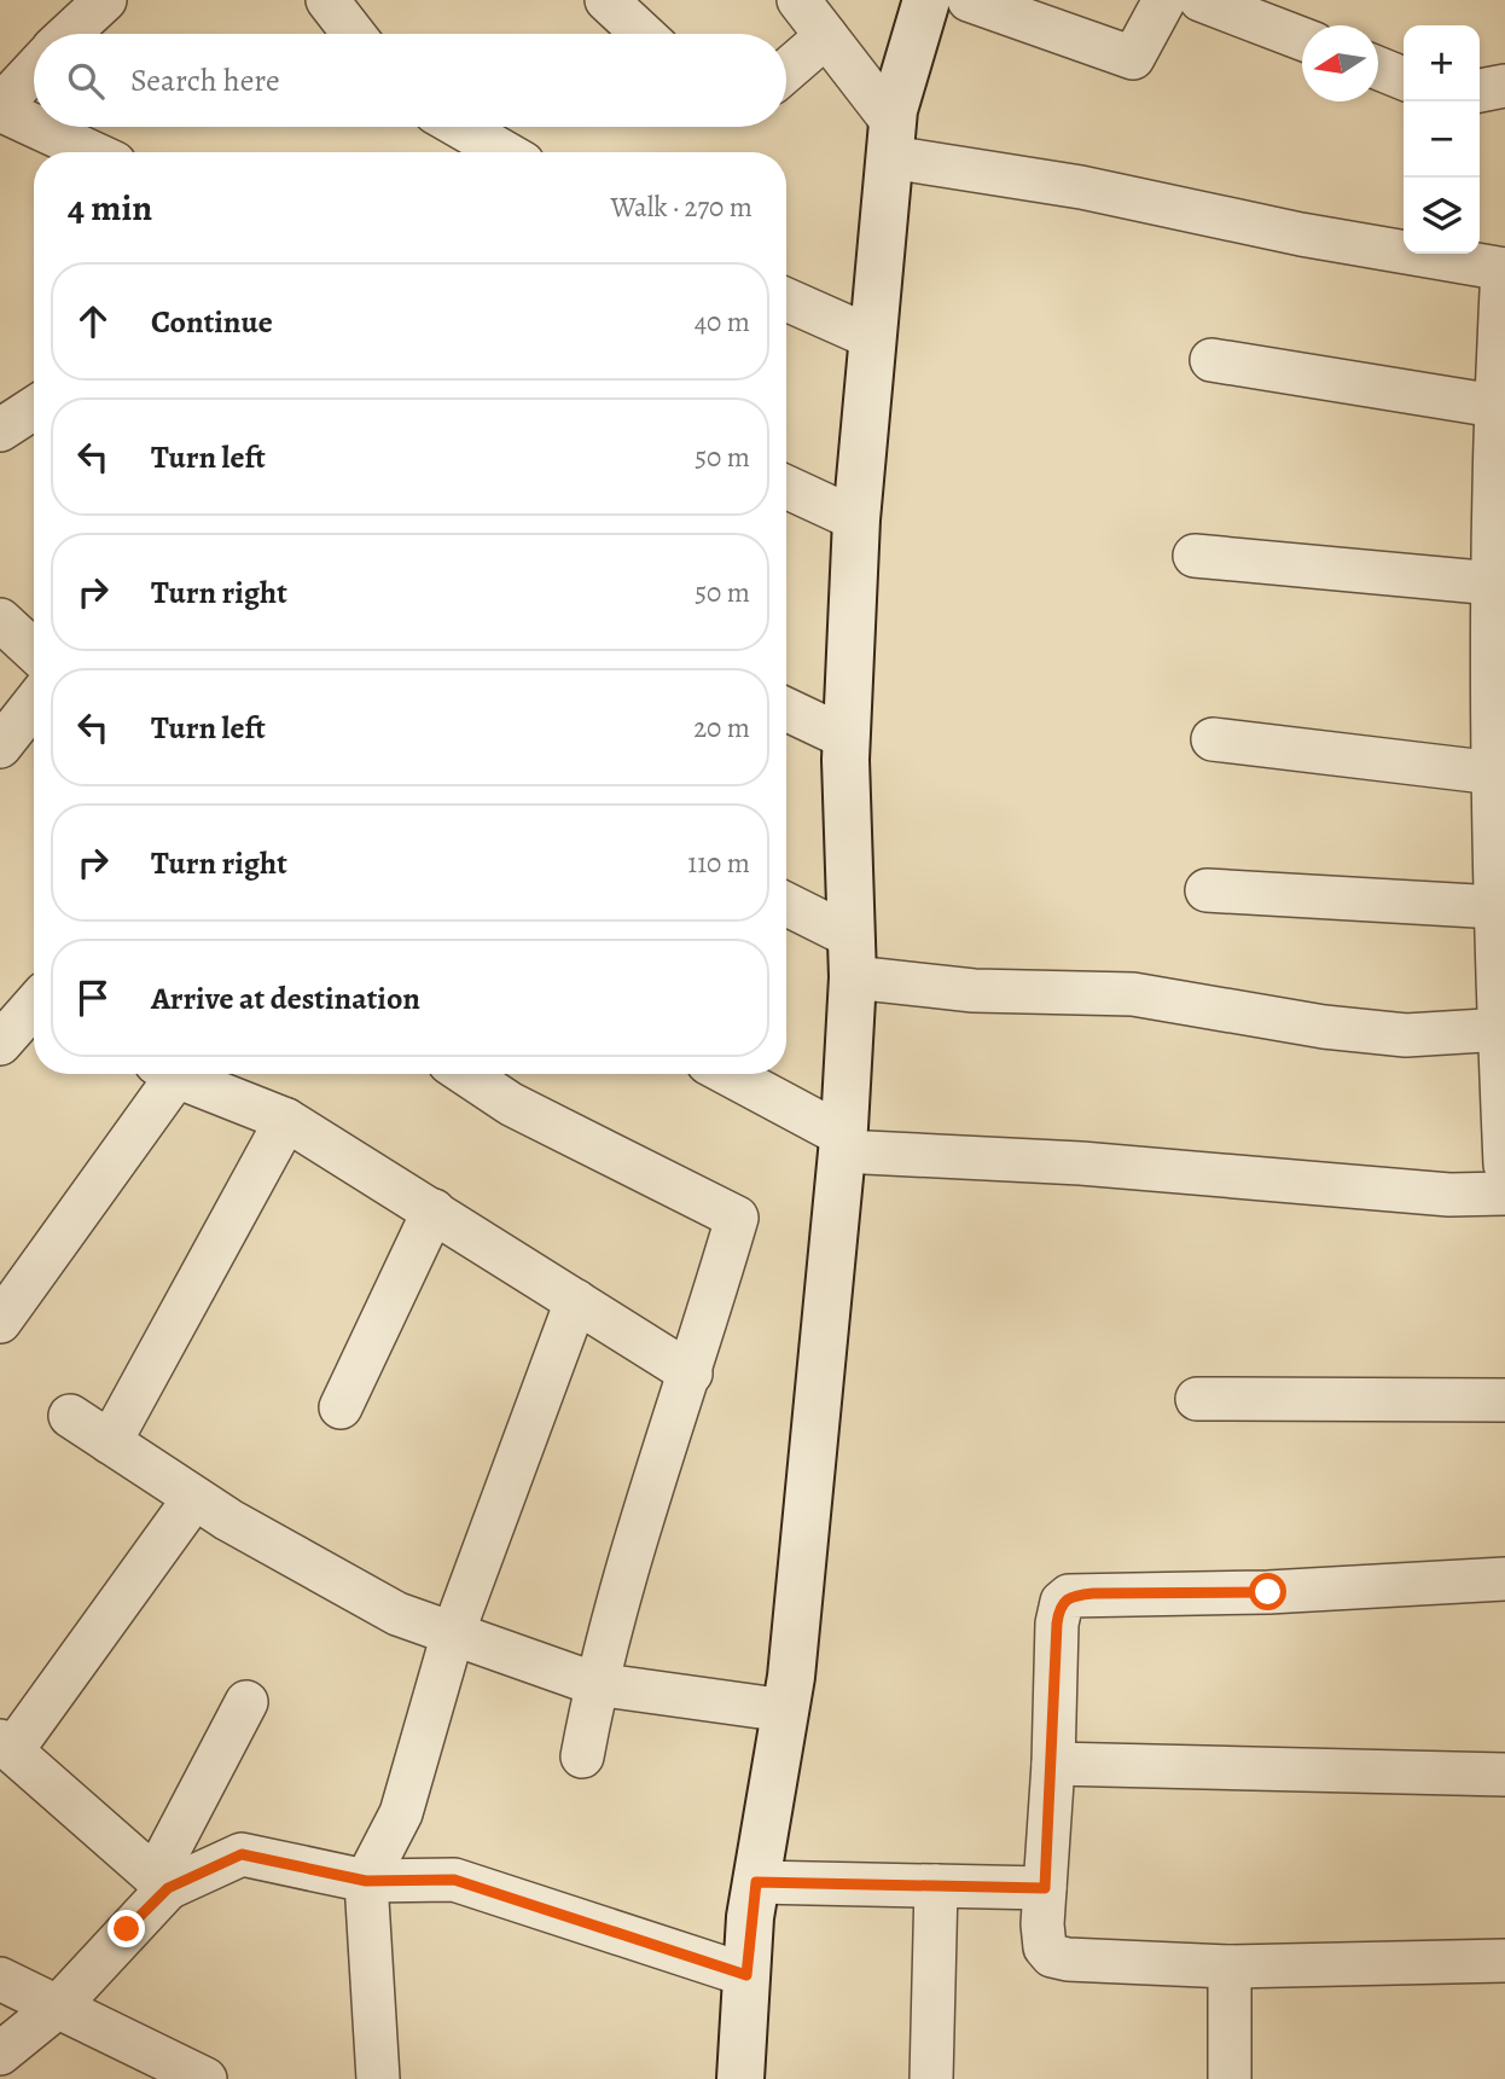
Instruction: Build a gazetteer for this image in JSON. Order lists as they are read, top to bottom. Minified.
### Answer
{"north":"left","page":{"map_buttons":["+","−"],"search":"Search here","heading":["4 min","Walk · 270 m"],"list":[["Continue","40 m"],["Turn left","50 m"],["Turn right","50 m"],["Turn left","20 m"],["Turn right","110 m"],"Arrive at destination"]}}
